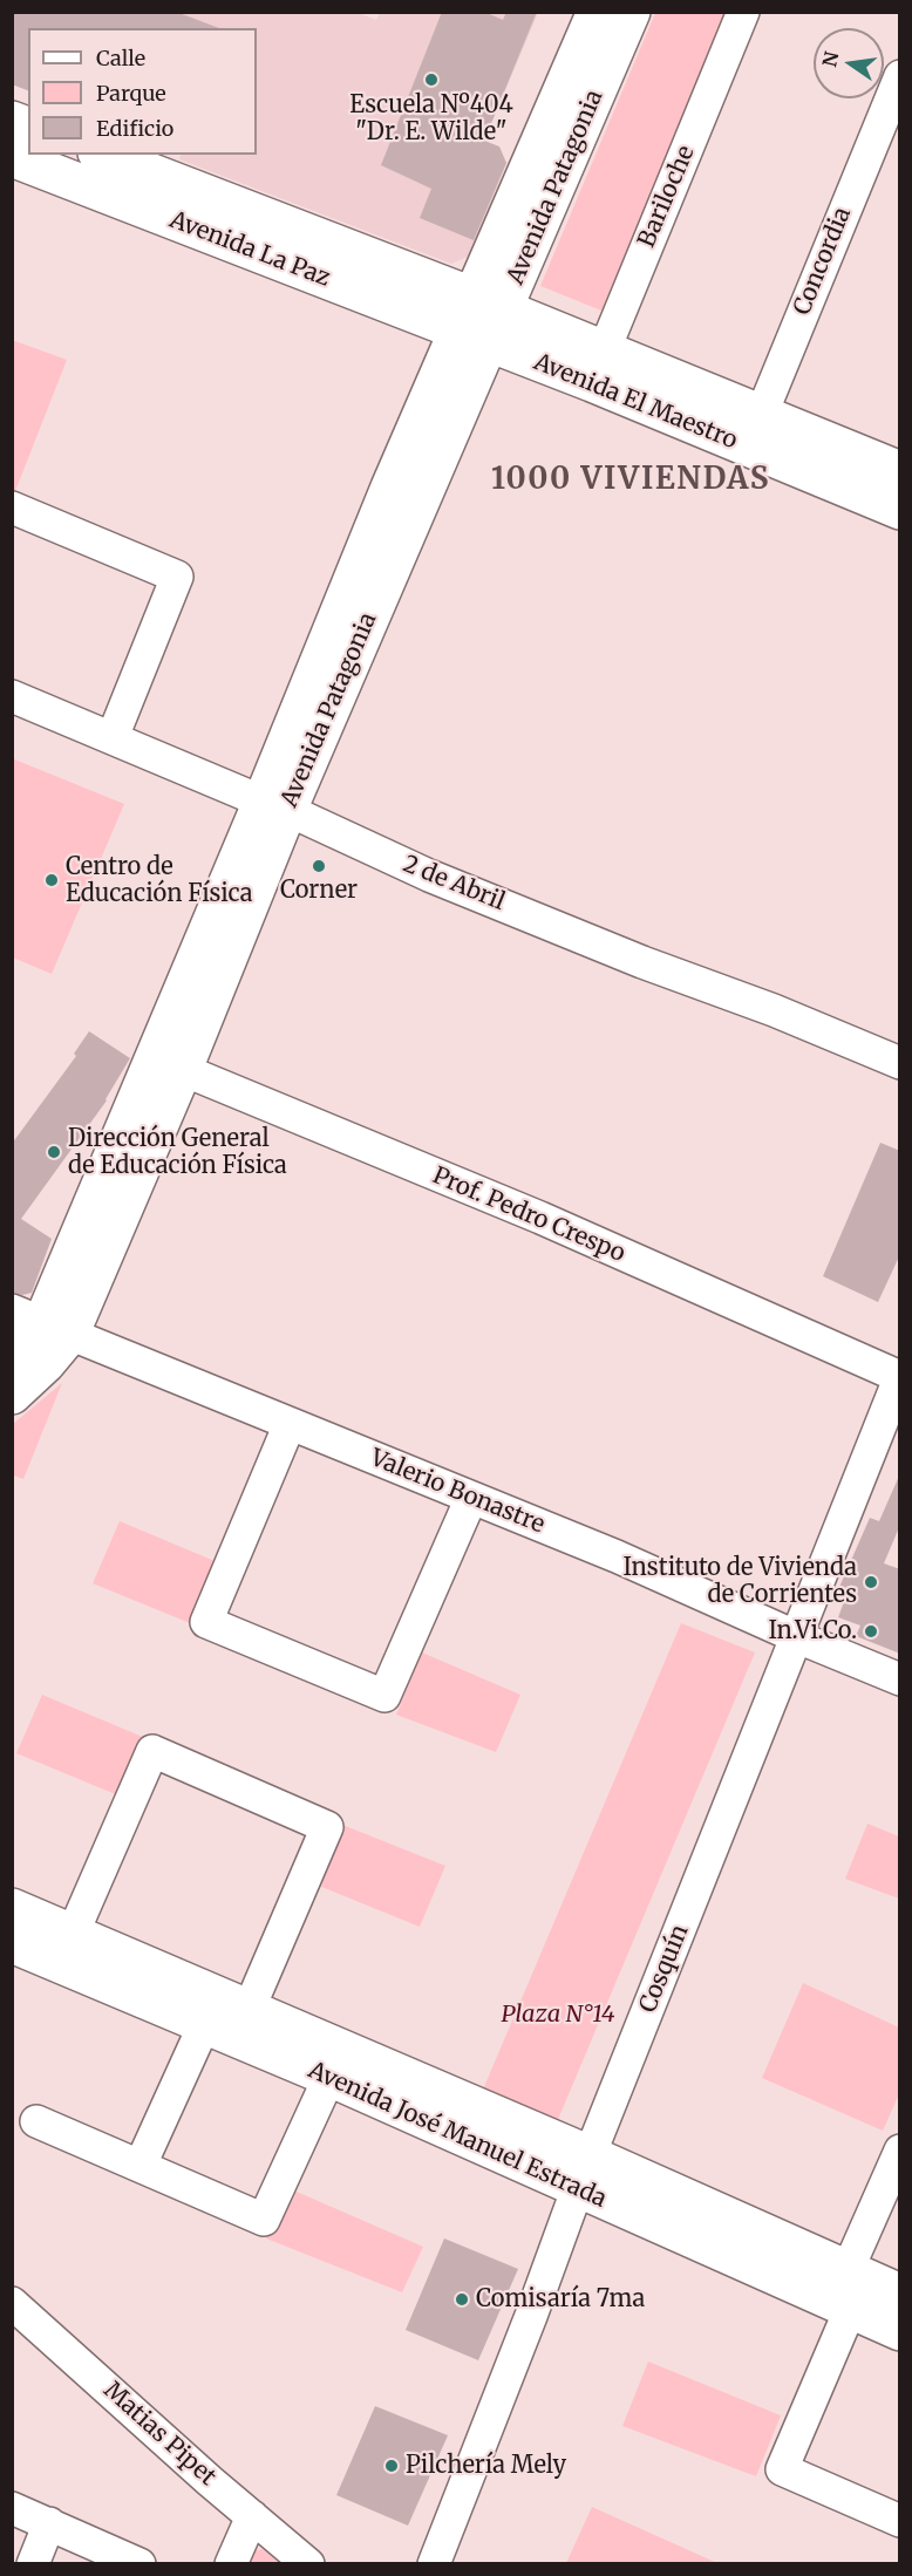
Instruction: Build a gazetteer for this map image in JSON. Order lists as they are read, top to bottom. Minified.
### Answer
{"streets":{"main road":["Avenida Patagonia","Avenida La Paz","Avenida El Maestro","Avenida José Manuel Estrada"],"street":["Bariloche","Concordia","2 de Abril","Prof. Pedro Crespo","Valerio Bonastre","Cosquín","Matias Pipet"]},"crossings":[["Avenida Patagonia","Avenida La Paz"],["Avenida Patagonia","Avenida El Maestro"],["Avenida Patagonia","2 de Abril"],["Avenida Patagonia","Prof. Pedro Crespo"],["Avenida Patagonia","Valerio Bonastre"],["Bariloche","Avenida El Maestro"],["Avenida La Paz","Avenida El Maestro"],["Concordia","Avenida El Maestro"],["Prof. Pedro Crespo","Cosquín"],["Valerio Bonastre","Cosquín"],["Cosquín","Avenida José Manuel Estrada"]],"districts":["1000 VIVIENDAS"],"parks":["Plaza N°14"],"places":["Escuela Nº404 \"Dr. E. Wilde\"","Corner","Centro de Educación Física","Dirección General de Educación Física","Instituto de Vivienda de Corrientes","In.Vi.Co.","Comisaría 7ma","Pilchería Mely"],"legend":["Calle","Parque","Edificio"],"north":"left"}
